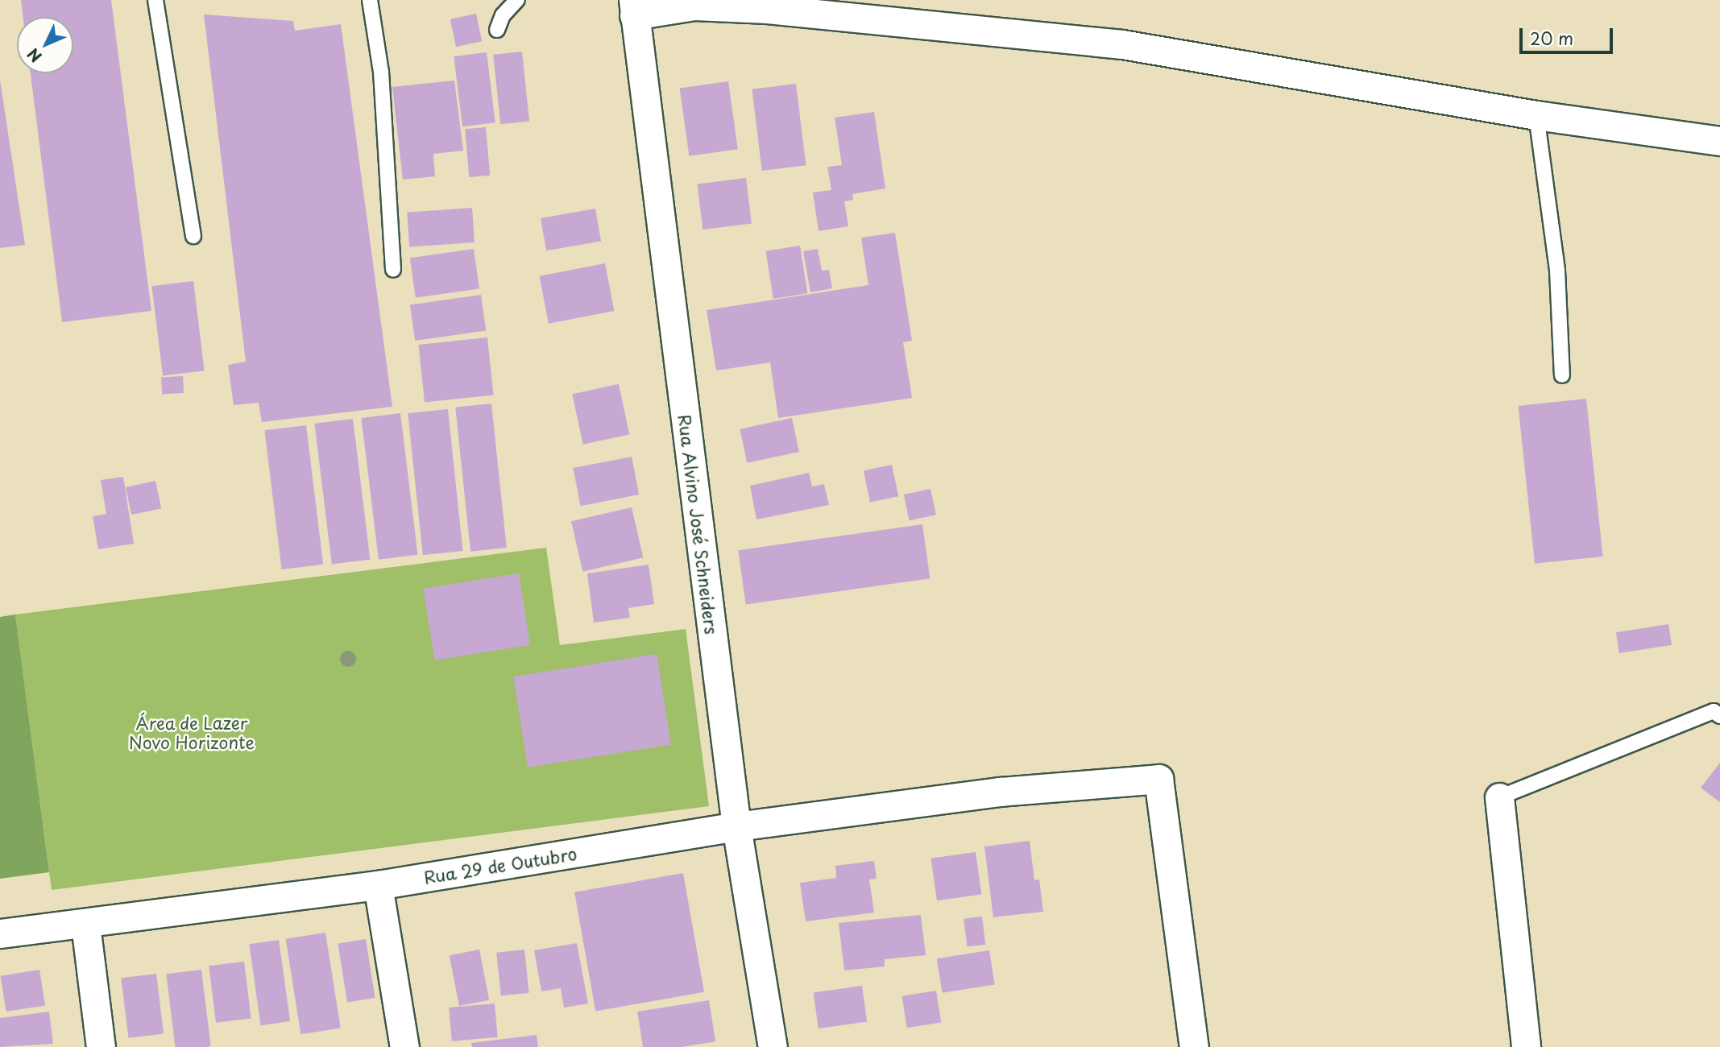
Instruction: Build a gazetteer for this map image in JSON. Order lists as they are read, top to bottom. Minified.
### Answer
{"streets":{"street":["Rua Alvino José Schneiders","Rua 29 de Outubro"]},"crossings":[["Rua Alvino José Schneiders","Rua 29 de Outubro"]],"parks":["Área de Lazer Novo Horizonte"],"scale_bar":"20 m","north":"bottom left"}
